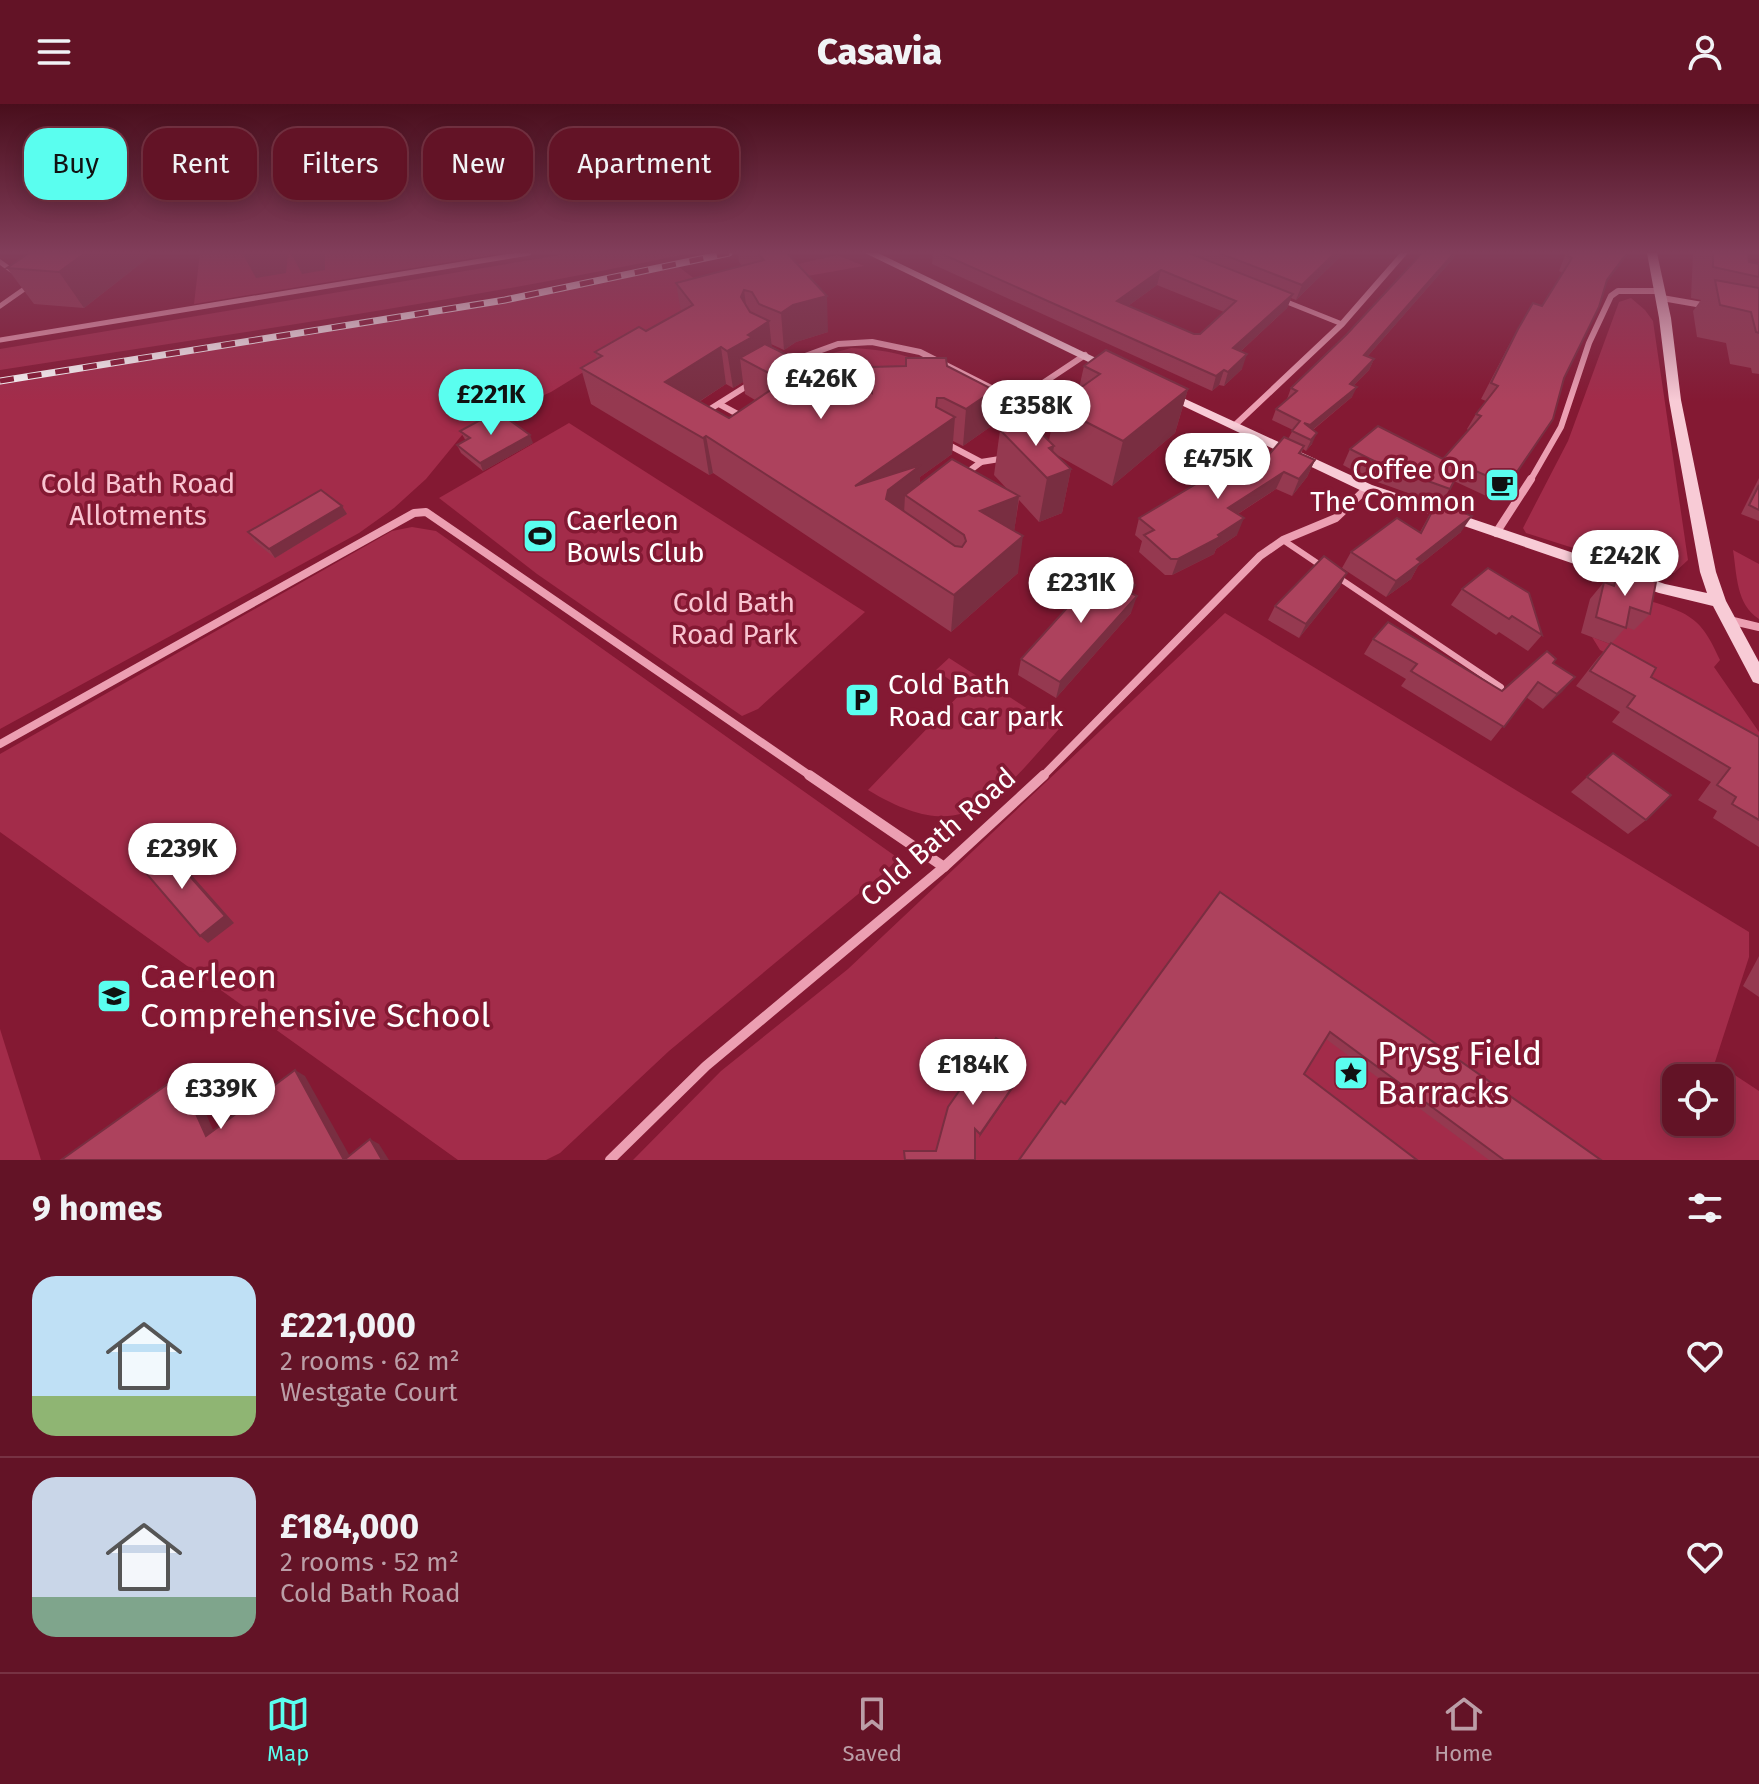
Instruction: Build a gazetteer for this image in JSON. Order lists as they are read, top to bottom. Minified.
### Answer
{"streets":{"street":["Cold Bath Road"]},"parks":["Cold Bath Road Allotments","Cold Bath Road Park"],"places":{"cafe":["Coffee On The Common"],"sports":["Caerleon Bowls Club"],"parking":["Cold Bath Road car park"],"school or university":["Caerleon Comprehensive School"],"place":["Prysg Field Barracks"]},"page":{"header":"Casavia","chip":["Buy","Rent","Filters","New","Apartment"],"price":["£426K","£221K","£358K","£475K","£242K","£231K","£239K","£184K","£339K"],"heading":"9 homes","list":[{"name":"£221,000","note":"2 rooms · 62 m² · Westgate Court"},{"name":"£184,000","note":"2 rooms · 52 m² · Cold Bath Road"}],"tabs":["Map","Saved","Home"]}}
